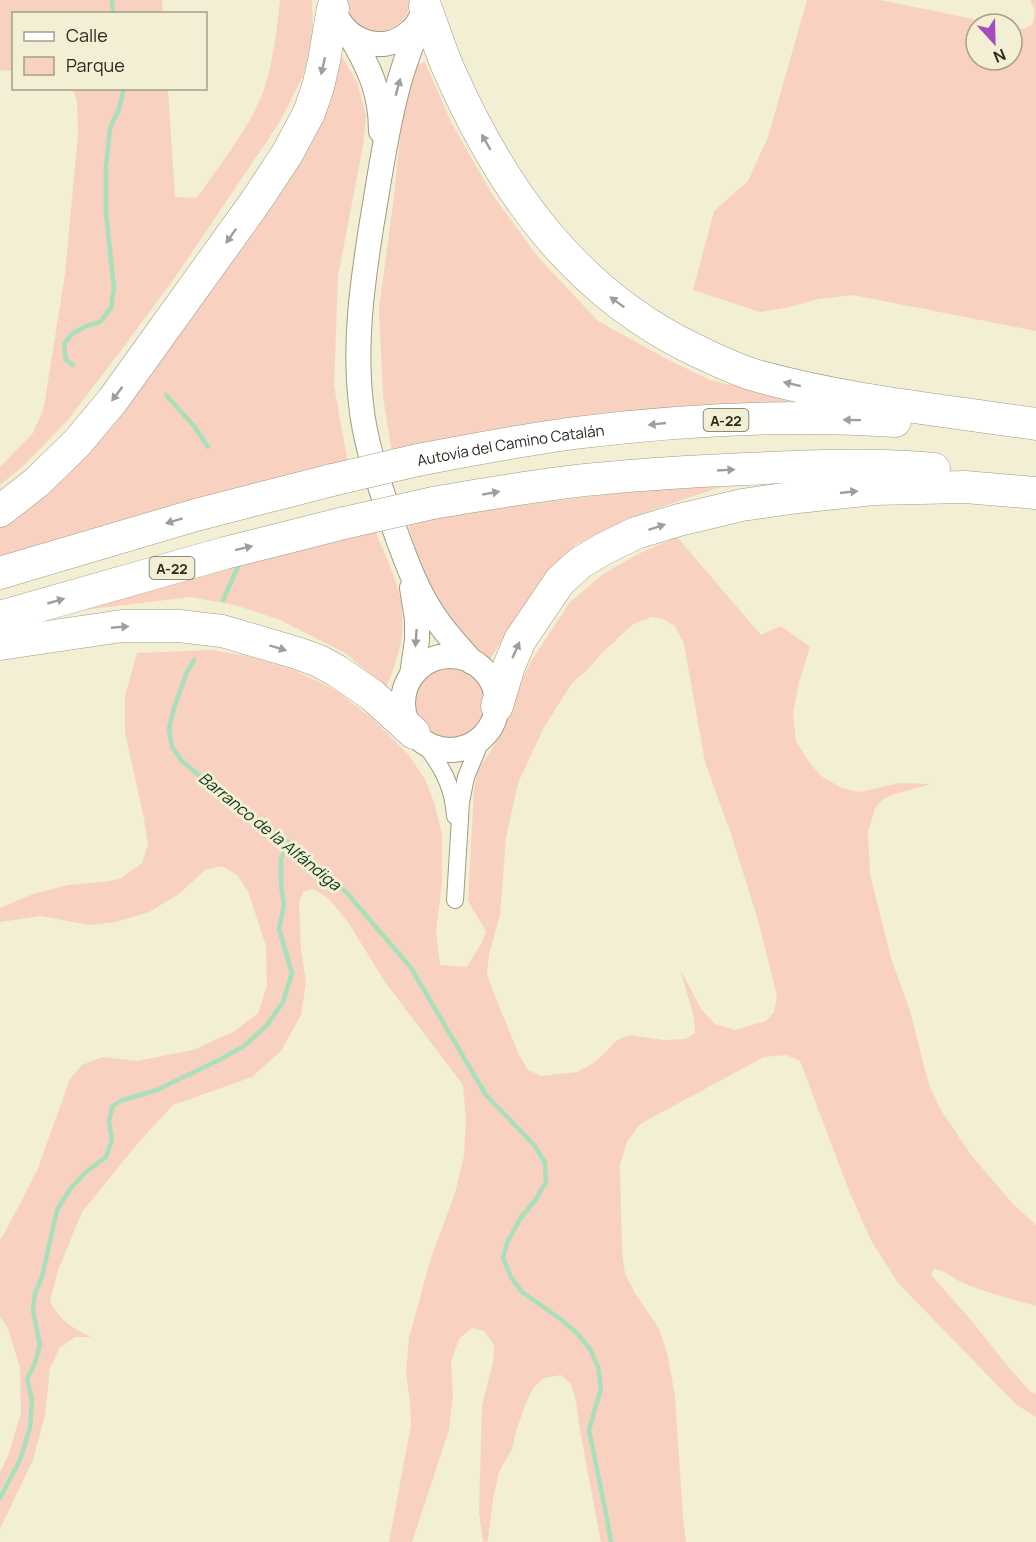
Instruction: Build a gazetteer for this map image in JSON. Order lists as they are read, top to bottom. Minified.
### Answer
{"streets":{"highway":["A-22","Autovía del Camino Catalán"]},"water":["Barranco de la Alfándiga"],"legend":["Calle","Parque"],"north":"bottom"}
